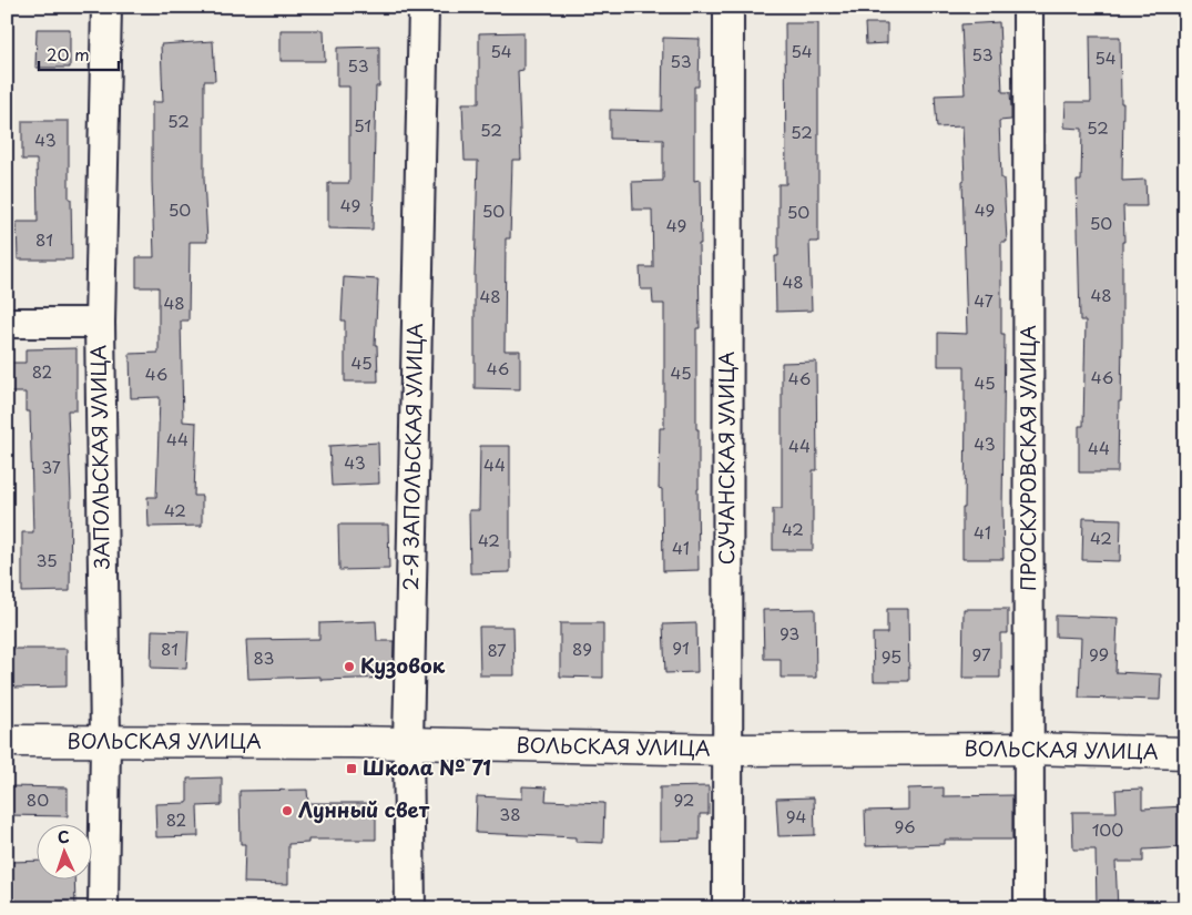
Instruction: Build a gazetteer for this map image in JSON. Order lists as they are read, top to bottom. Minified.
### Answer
{"streets":{"street":["ЗАПОЛЬСКАЯ УЛИЦА","2-Я ЗАПОЛЬСКАЯ УЛИЦА","СУЧАНСКАЯ УЛИЦА","ПРОСКУРОВСКАЯ УЛИЦА","ВОЛЬСКАЯ УЛИЦА"]},"crossings":[["ЗАПОЛЬСКАЯ УЛИЦА","ВОЛЬСКАЯ УЛИЦА"],["2-Я ЗАПОЛЬСКАЯ УЛИЦА","ВОЛЬСКАЯ УЛИЦА"],["СУЧАНСКАЯ УЛИЦА","ВОЛЬСКАЯ УЛИЦА"],["ПРОСКУРОВСКАЯ УЛИЦА","ВОЛЬСКАЯ УЛИЦА"]],"places":{"other":["Кузовок","Лунный свет"],"transit":["Школа № 71"]},"house_numbers":["54","54","53","54","53","53","52","51","52","52","52","43","49","50","49","50","50","50","49","81","48","48","48","47","48","45","46","82","45","46","46","46","45","44","43","44","44","43","44","37","42","42","41","42","42","41","35","93","91","81","89","87","97","99","95","83","80","92","38","94","82","96","100"],"scale_bar":"20 m","north":"top"}
